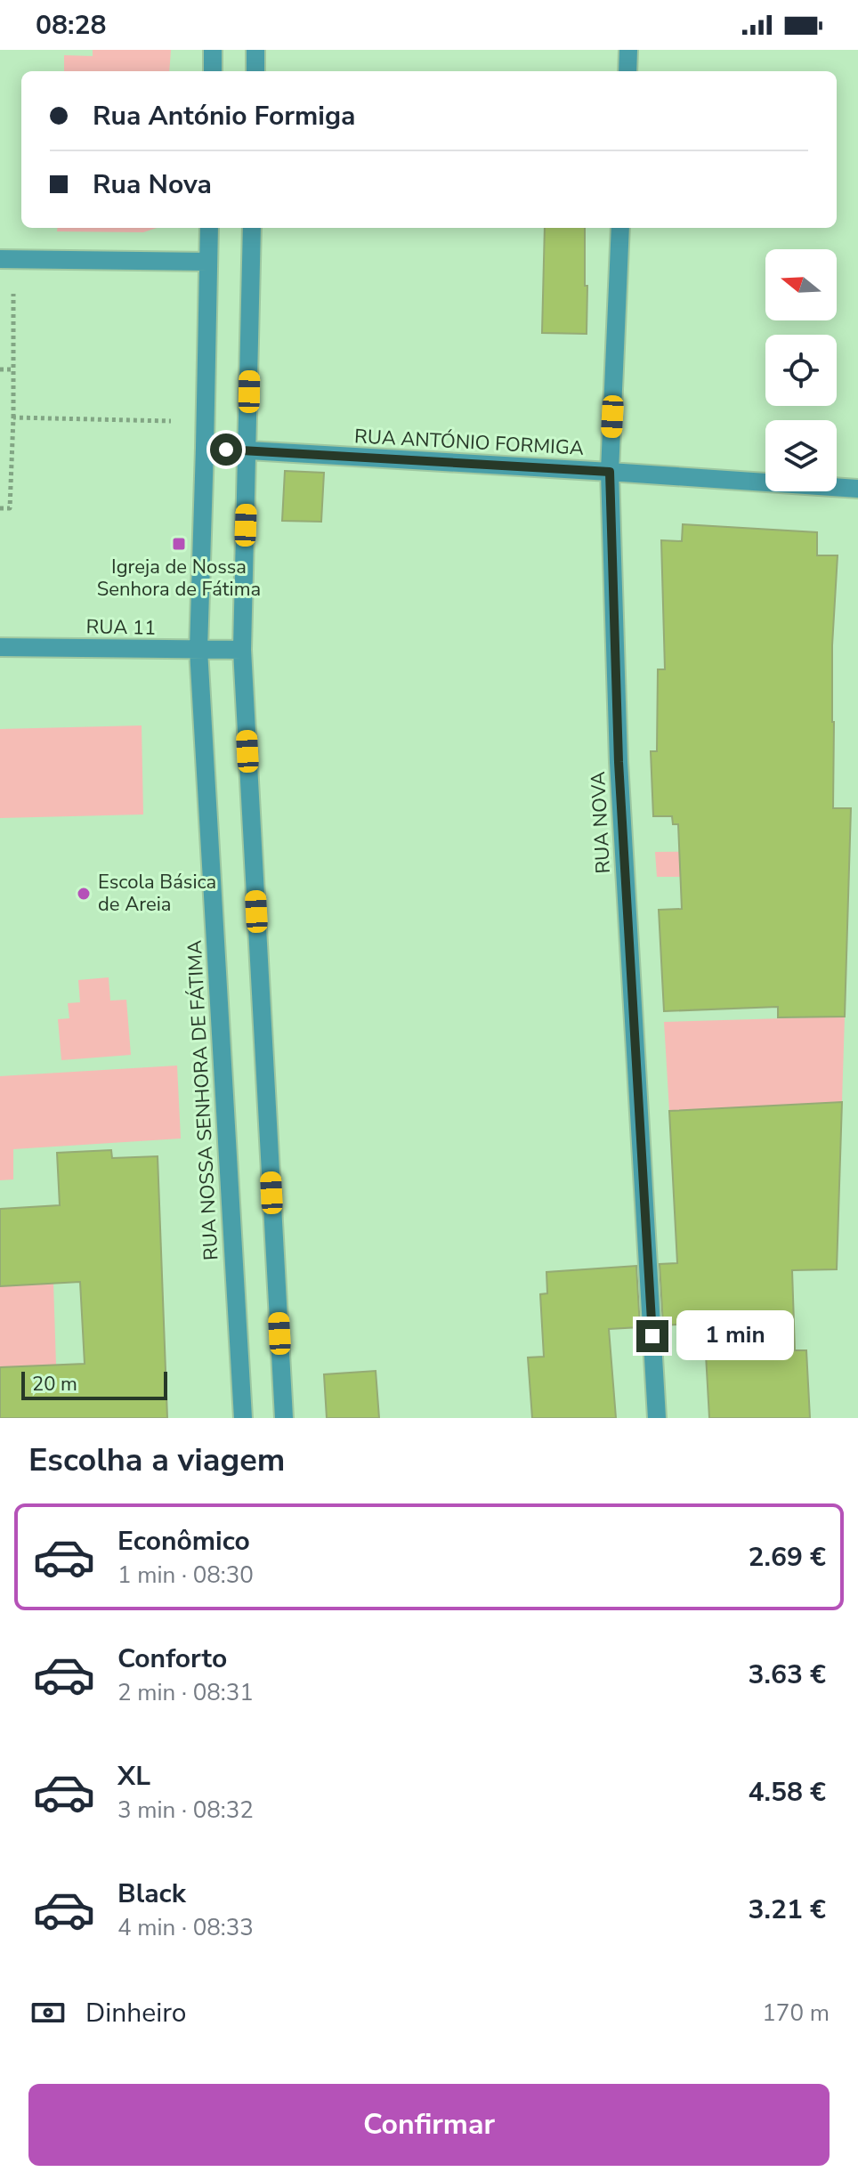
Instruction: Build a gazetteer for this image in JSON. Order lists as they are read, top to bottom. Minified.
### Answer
{"streets":{"street":["RUA ANTÓNIO FORMIGA","RUA 11","RUA NOVA","RUA NOSSA SENHORA DE FÁTIMA"]},"crossings":[["RUA ANTÓNIO FORMIGA","RUA NOVA"],["RUA ANTÓNIO FORMIGA","RUA NOSSA SENHORA DE FÁTIMA"],["RUA 11","RUA NOSSA SENHORA DE FÁTIMA"]],"places":{"transit":["Igreja de Nossa Senhora de Fátima"],"other":["Escola Básica de Areia"]},"scale_bar":"20 m","north":"left","page":{"status":"08:28","banner":["Rua António Formiga","Rua Nova"],"bubble":"1 min","scale":"20 m","heading":"Escolha a viagem","list":[{"name":"Econômico","note":"1 min · 08:30","value":"2.69 €"},{"name":"Conforto","note":"2 min · 08:31","value":"3.63 €"},{"name":"XL","note":"3 min · 08:32","value":"4.58 €"},{"name":"Black","note":"4 min · 08:33","value":"3.21 €"}],"pay":["Dinheiro","170 m"],"buttons":"Confirmar"}}
